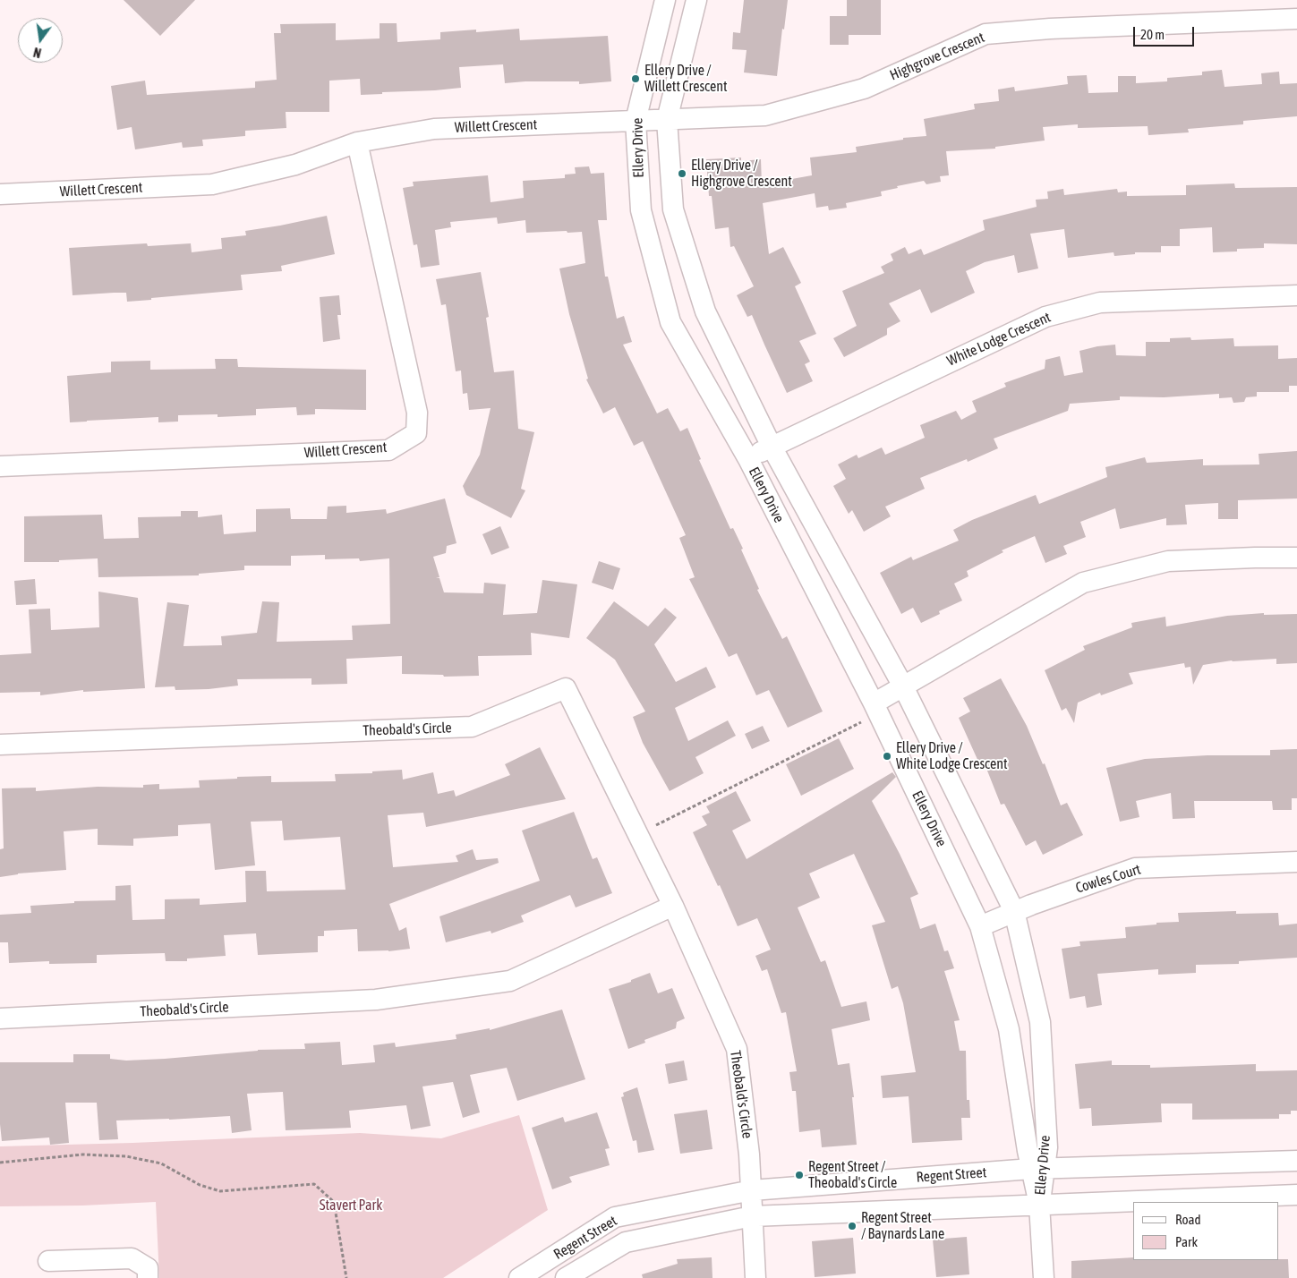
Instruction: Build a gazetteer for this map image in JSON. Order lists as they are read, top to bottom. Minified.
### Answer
{"streets":{"street":["Highgrove Crescent","Willett Crescent","Ellery Drive","White Lodge Crescent","Theobald's Circle","Cowles Court","Regent Street"]},"crossings":[["Highgrove Crescent","Willett Crescent"],["Highgrove Crescent","Ellery Drive"],["Willett Crescent","Ellery Drive"],["Ellery Drive","White Lodge Crescent"],["Ellery Drive","Cowles Court"],["Ellery Drive","Regent Street"],["Theobald's Circle","Regent Street"]],"parks":["Stavert Park"],"places":["Ellery Drive / Willett Crescent","Ellery Drive / Highgrove Crescent","Ellery Drive / White Lodge Crescent","Regent Street / Theobald's Circle","Regent Street / Baynards Lane"],"legend":["Road","Park"],"scale_bar":"20 m","north":"bottom"}
